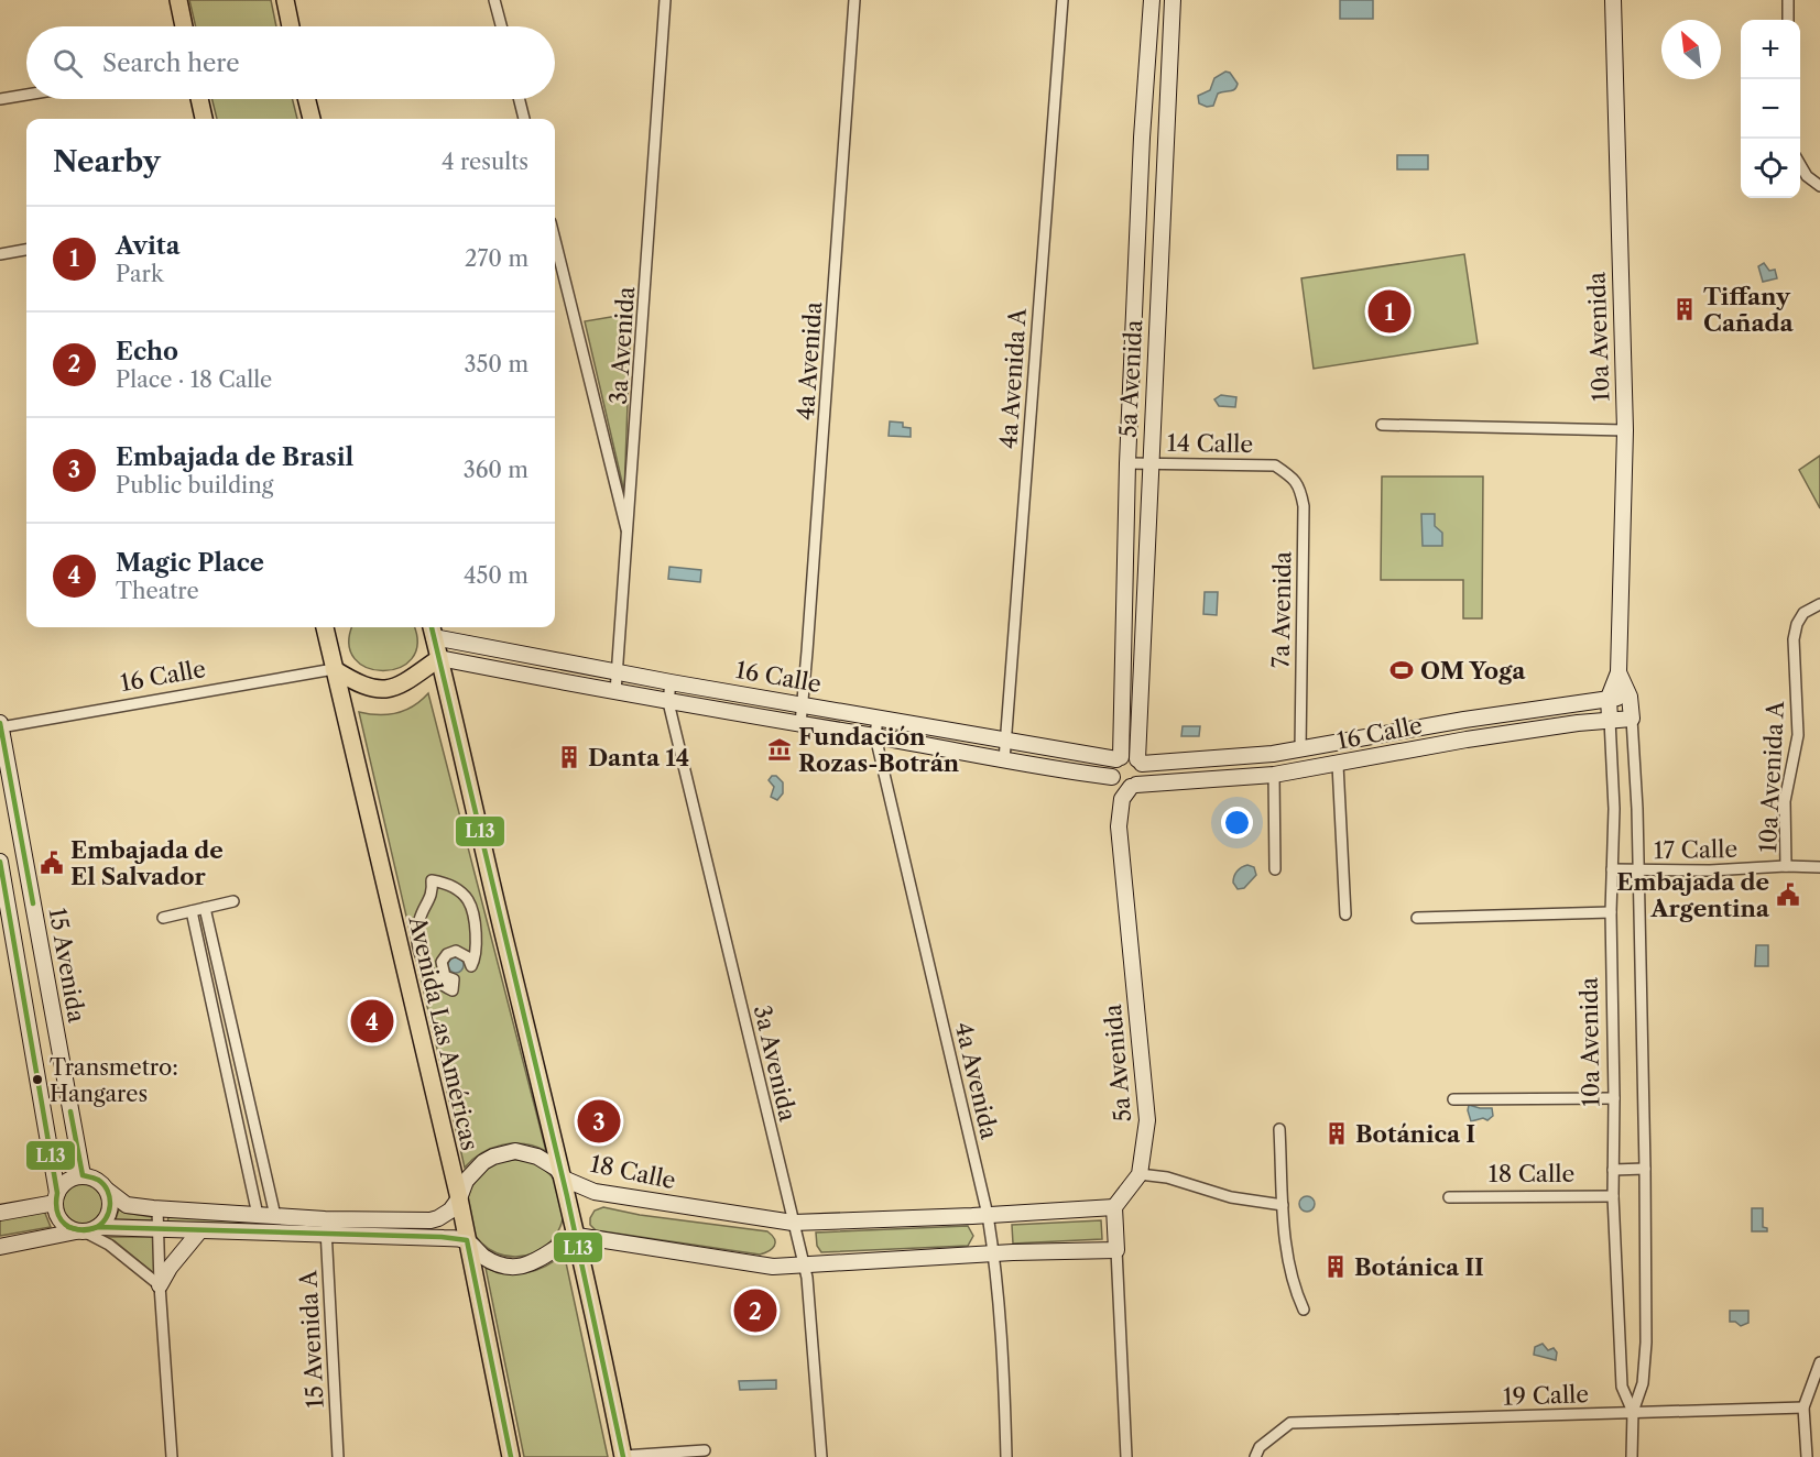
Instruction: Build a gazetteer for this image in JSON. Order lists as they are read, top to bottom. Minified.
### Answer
{"streets":{"main road":["Avenida Las Américas"],"street":["10a Avenida","3a Avenida","4a Avenida","4a Avenida A","5a Avenida","14 Calle","7a Avenida","16 Calle","10a Avenida A","17 Calle","15 Avenida","18 Calle","15 Avenida A","19 Calle"]},"crossings":[["10a Avenida","16 Calle"],["10a Avenida","17 Calle"],["10a Avenida","18 Calle"],["10a Avenida","19 Calle"],["3a Avenida","16 Calle"],["3a Avenida","18 Calle"],["4a Avenida","16 Calle"],["4a Avenida","18 Calle"],["4a Avenida A","16 Calle"],["5a Avenida","14 Calle"],["5a Avenida","16 Calle"],["5a Avenida","18 Calle"],["14 Calle","7a Avenida"],["7a Avenida","16 Calle"],["16 Calle","15 Avenida"],["16 Calle","Avenida Las Américas"],["10a Avenida A","17 Calle"],["15 Avenida","18 Calle"],["Avenida Las Américas","18 Calle"],["18 Calle","15 Avenida A"]],"places":{"building":["Tiffany Cañada","Danta 14","Botánica I","Botánica II"],"sports":["OM Yoga"],"museum":["Fundación Rozas-Botrán"],"public building":["Embajada de El Salvador","Embajada de Argentina"],"other":["Transmetro: Hangares"]},"lines":["transit line L13"],"north":"top left","page":{"map_buttons":["+","−"],"search":"Search here","heading":["Nearby","4 results"],"list":[{"mark":"1","name":"Avita","note":"Park","value":"270 m"},{"mark":"2","name":"Echo","note":"Place · 18 Calle","value":"350 m"},{"mark":"3","name":"Embajada de Brasil","note":"Public building","value":"360 m"},{"mark":"4","name":"Magic Place","note":"Theatre","value":"450 m"}],"pins":["1","4","3","2"]}}
